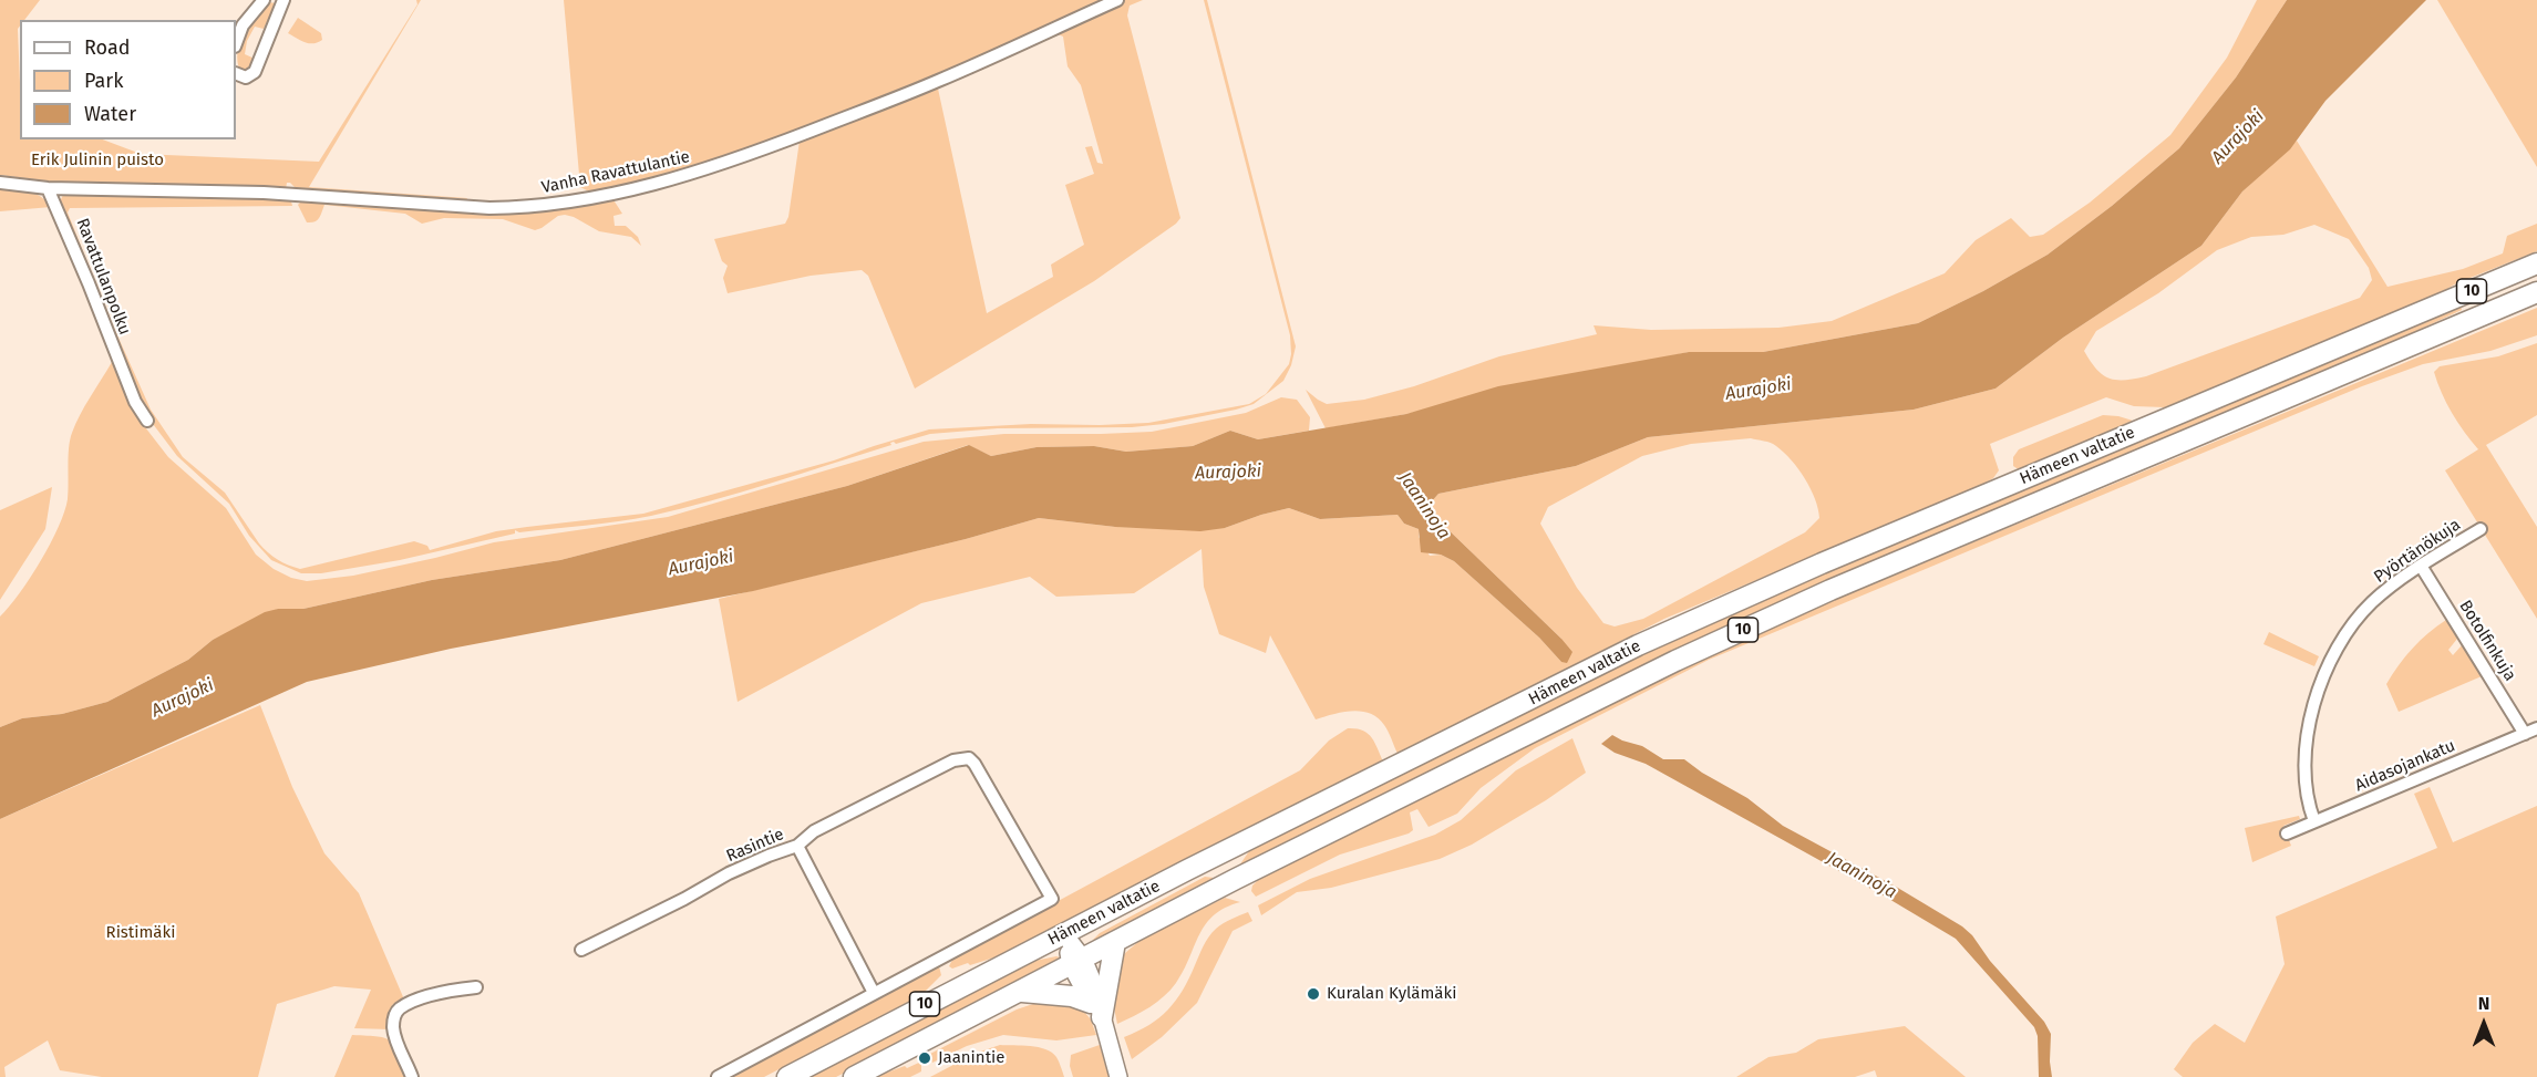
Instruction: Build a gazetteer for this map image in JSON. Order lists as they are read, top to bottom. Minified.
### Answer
{"streets":{"highway":["10","Hämeen valtatie"],"street":["Vanha Ravattulantie","Ravattulanpolku","Pyörtänökuja","Botolfinkuja","Aidasojankatu","Rasintie"]},"crossings":[["Vanha Ravattulantie","Ravattulanpolku"],["Pyörtänökuja","Botolfinkuja"],["Pyörtänökuja","Aidasojankatu"],["Botolfinkuja","Aidasojankatu"]],"water":["Aurajoki","Jaaninoja"],"parks":["Erik Julinin puisto","Ristimäki"],"places":["Kuralan Kylämäki","Jaanintie"],"legend":["Road","Park","Water"],"north":"top"}
